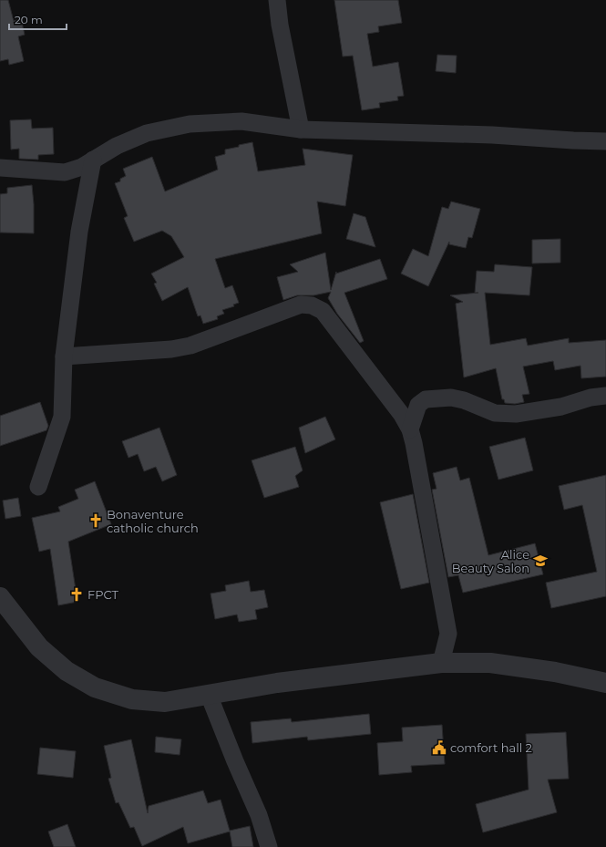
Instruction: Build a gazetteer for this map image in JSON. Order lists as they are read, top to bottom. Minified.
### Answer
{"places":{"church":["Bonaventure catholic church","FPCT"],"school or university":["Alice Beauty Salon"],"public building":["comfort hall 2"]},"scale_bar":"20 m"}
